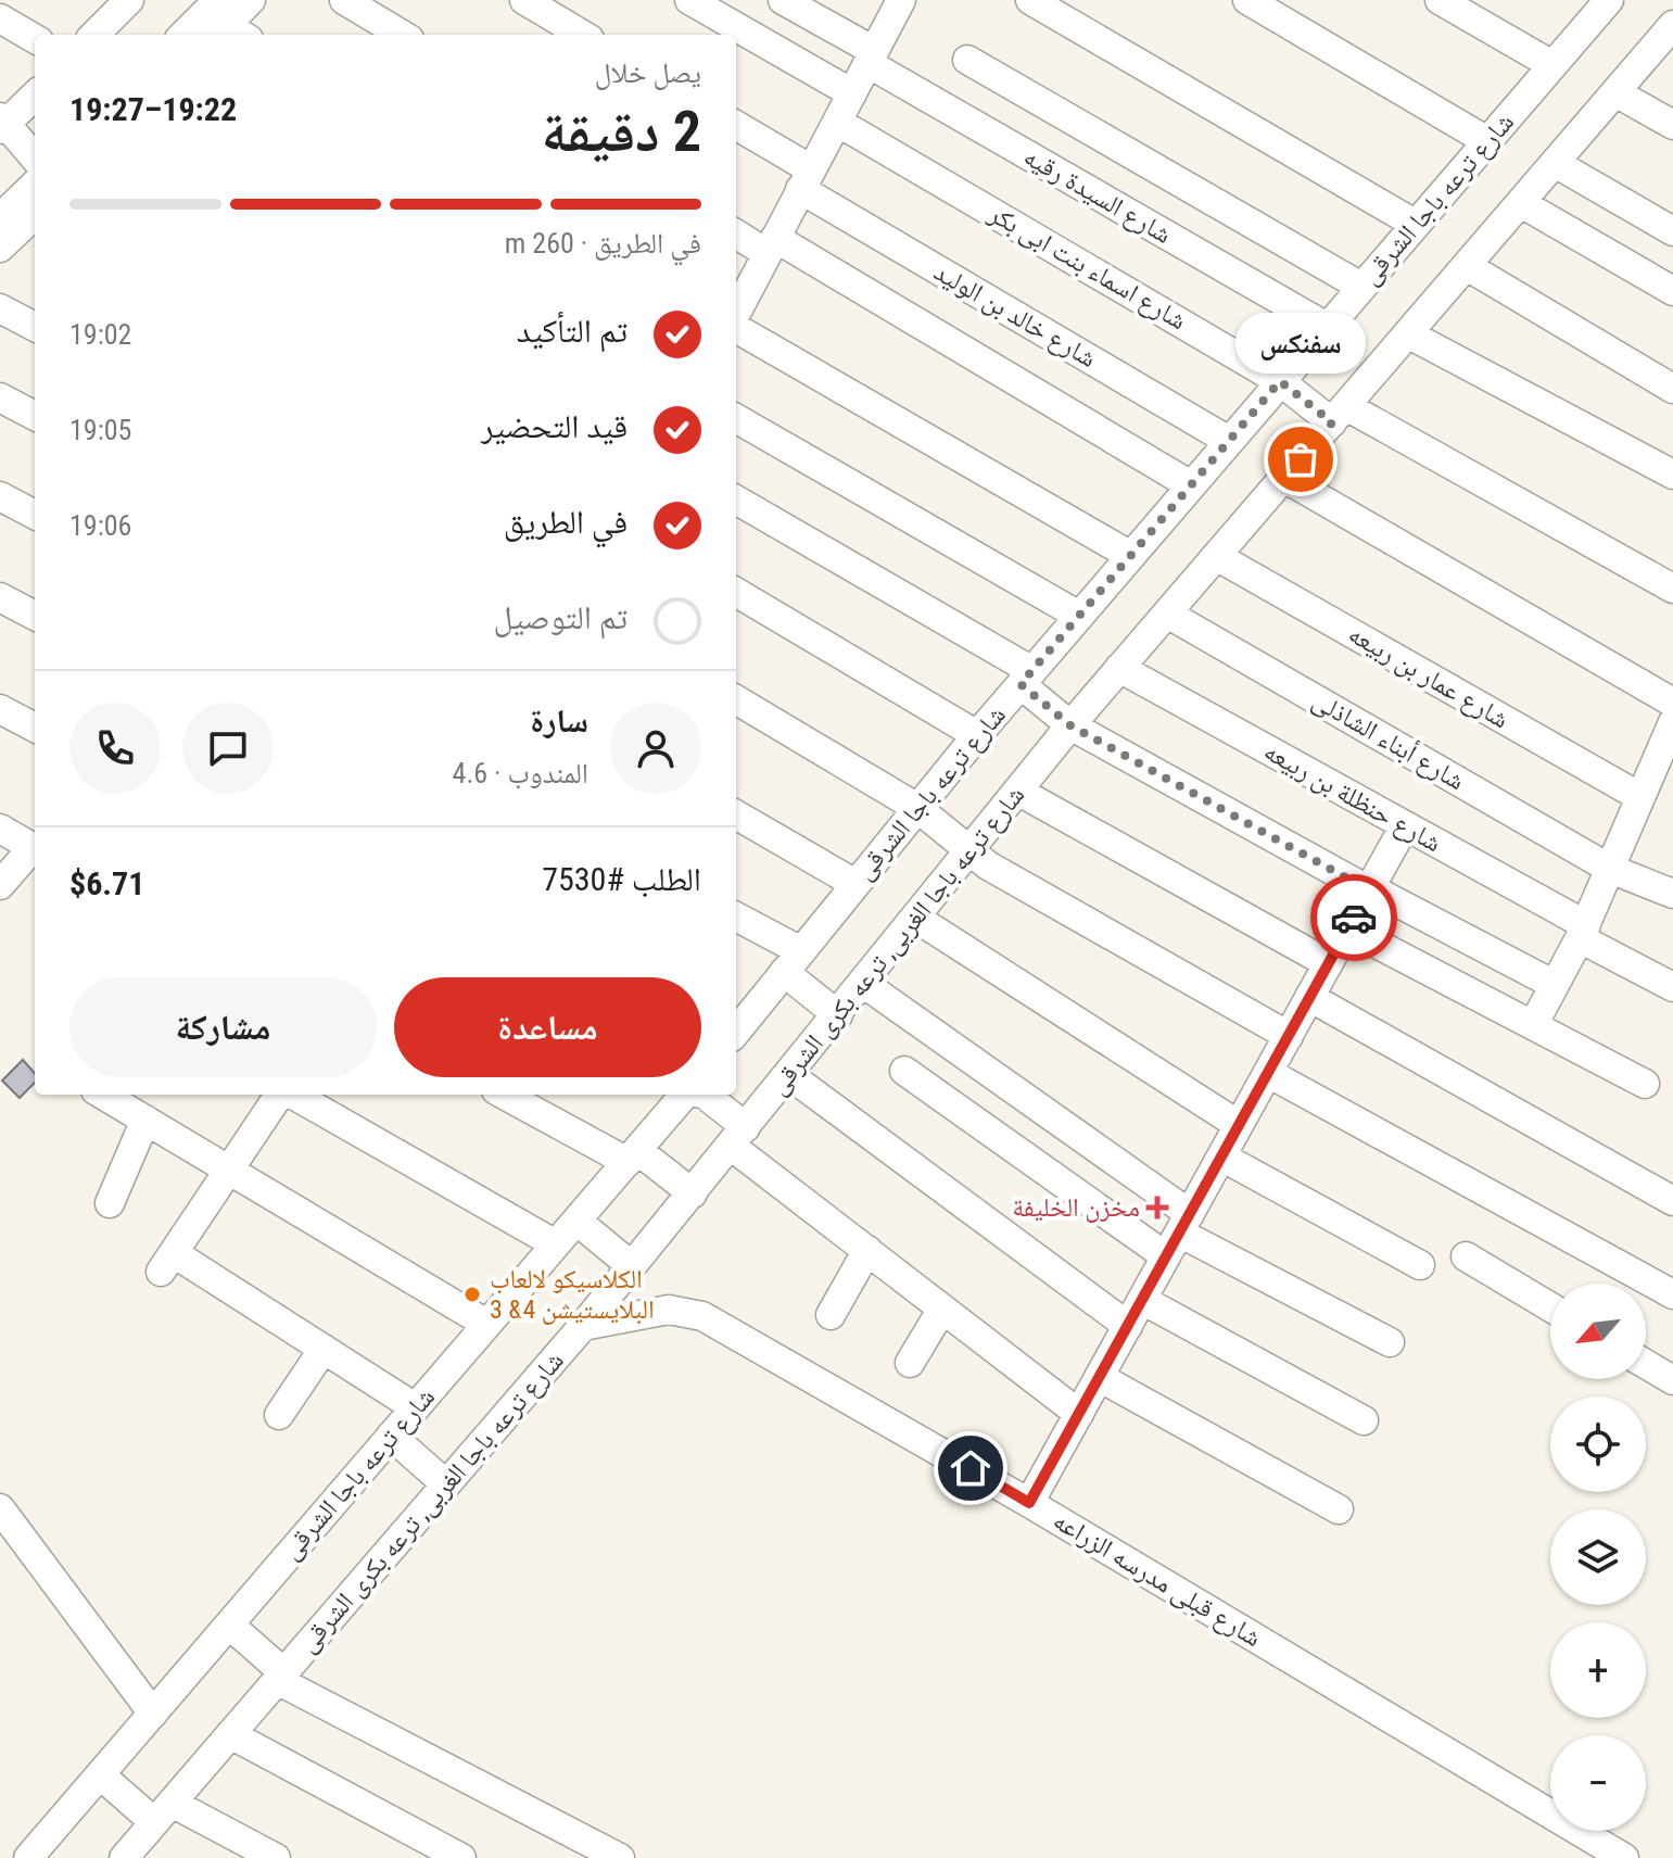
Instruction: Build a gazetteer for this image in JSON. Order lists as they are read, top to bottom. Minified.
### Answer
{"streets":{"street":["شارع السيدة رقيه","شارع ترعه باجا الشرقى","شارع اسماء بنت ابى بكر","شارع خالد بن الوليد","شارع عمار بن ربيعه","شارع أبناء الشاذلى","شارع حنظلة بن ربيعه","شارع ترعه باجا الغربى, ترعه بكرى الشرقى","شارع قبلى مدرسه الزراعه"]},"crossings":[["شارع السيدة رقيه","شارع ترعه باجا الشرقى"],["شارع ترعه باجا الشرقى","شارع اسماء بنت ابى بكر"],["شارع ترعه باجا الشرقى","شارع خالد بن الوليد"],["شارع اسماء بنت ابى بكر","شارع ترعه باجا الغربى, ترعه بكرى الشرقى"],["شارع عمار بن ربيعه","شارع ترعه باجا الغربى, ترعه بكرى الشرقى"],["شارع أبناء الشاذلى","شارع ترعه باجا الغربى, ترعه بكرى الشرقى"],["شارع حنظلة بن ربيعه","شارع ترعه باجا الغربى, ترعه بكرى الشرقى"],["شارع ترعه باجا الغربى, ترعه بكرى الشرقى","شارع قبلى مدرسه الزراعه"]],"places":{"other":["سفنكس","الكلاسيكو لالعاب البلايستيشن 4& 3"],"health":["مخزن الخليفة"]},"north":"bottom left","page":{"heading":["2 دقيقة","يصل خلال","19:22–19:27"],"panel":["سارة","المندوب · 4.6","الطلب #7530","$6.71"],"bar":"في الطريق · 260 m","list":[["تم التأكيد","19:02"],["قيد التحضير","19:05"],["في الطريق","19:06"],"تم التوصيل"],"bubble":"سفنكس","buttons":["مساعدة","مشاركة"],"map_buttons":["+","−"]}}
